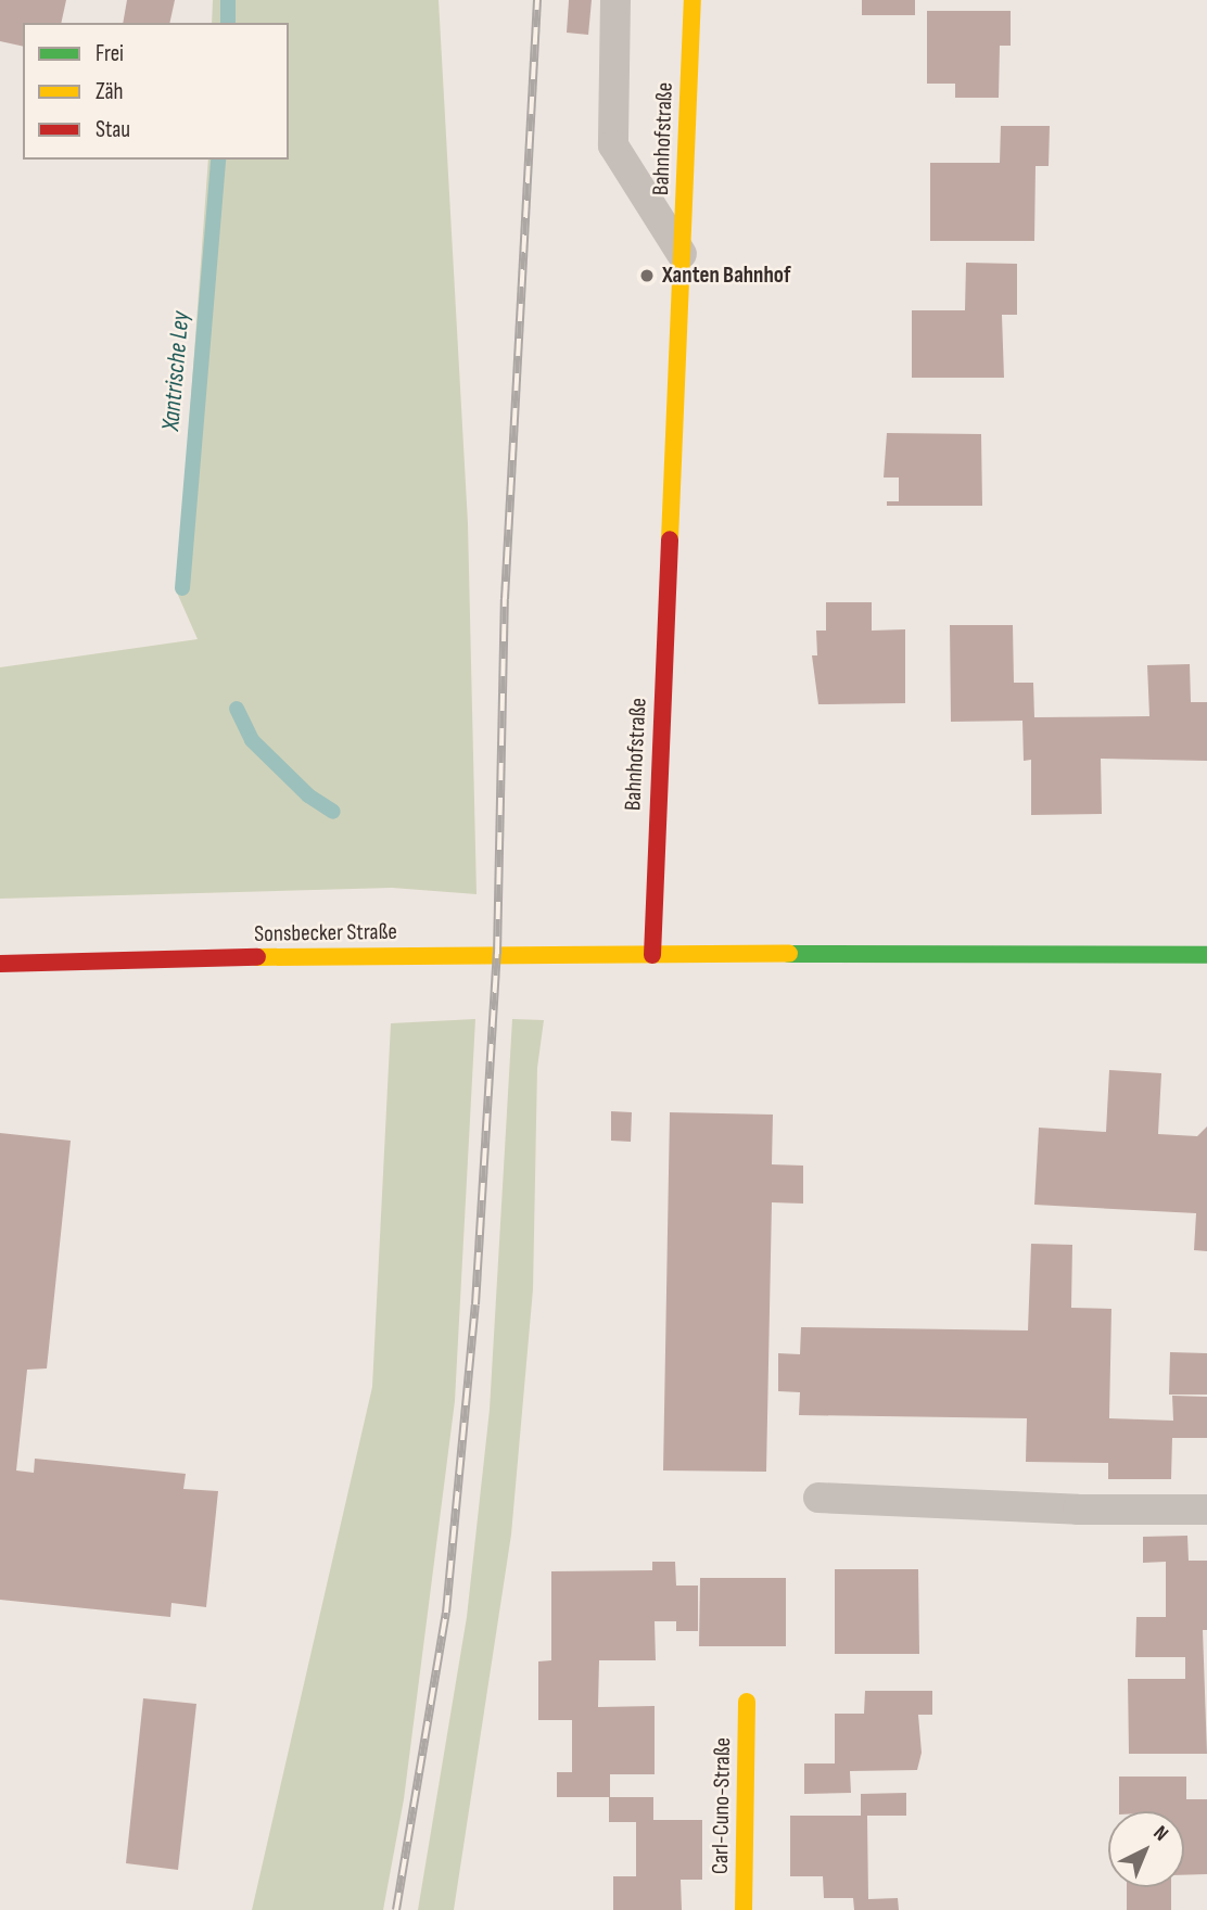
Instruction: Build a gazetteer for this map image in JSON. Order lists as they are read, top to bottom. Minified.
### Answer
{"streets":{"street":["Bahnhofstraße","Sonsbecker Straße","Carl-Cuno-Straße"]},"crossings":[["Bahnhofstraße","Sonsbecker Straße"]],"water":["Xantrische Ley"],"places":["Xanten Bahnhof"],"legend":["Frei","Zäh","Stau"],"north":"top right"}
